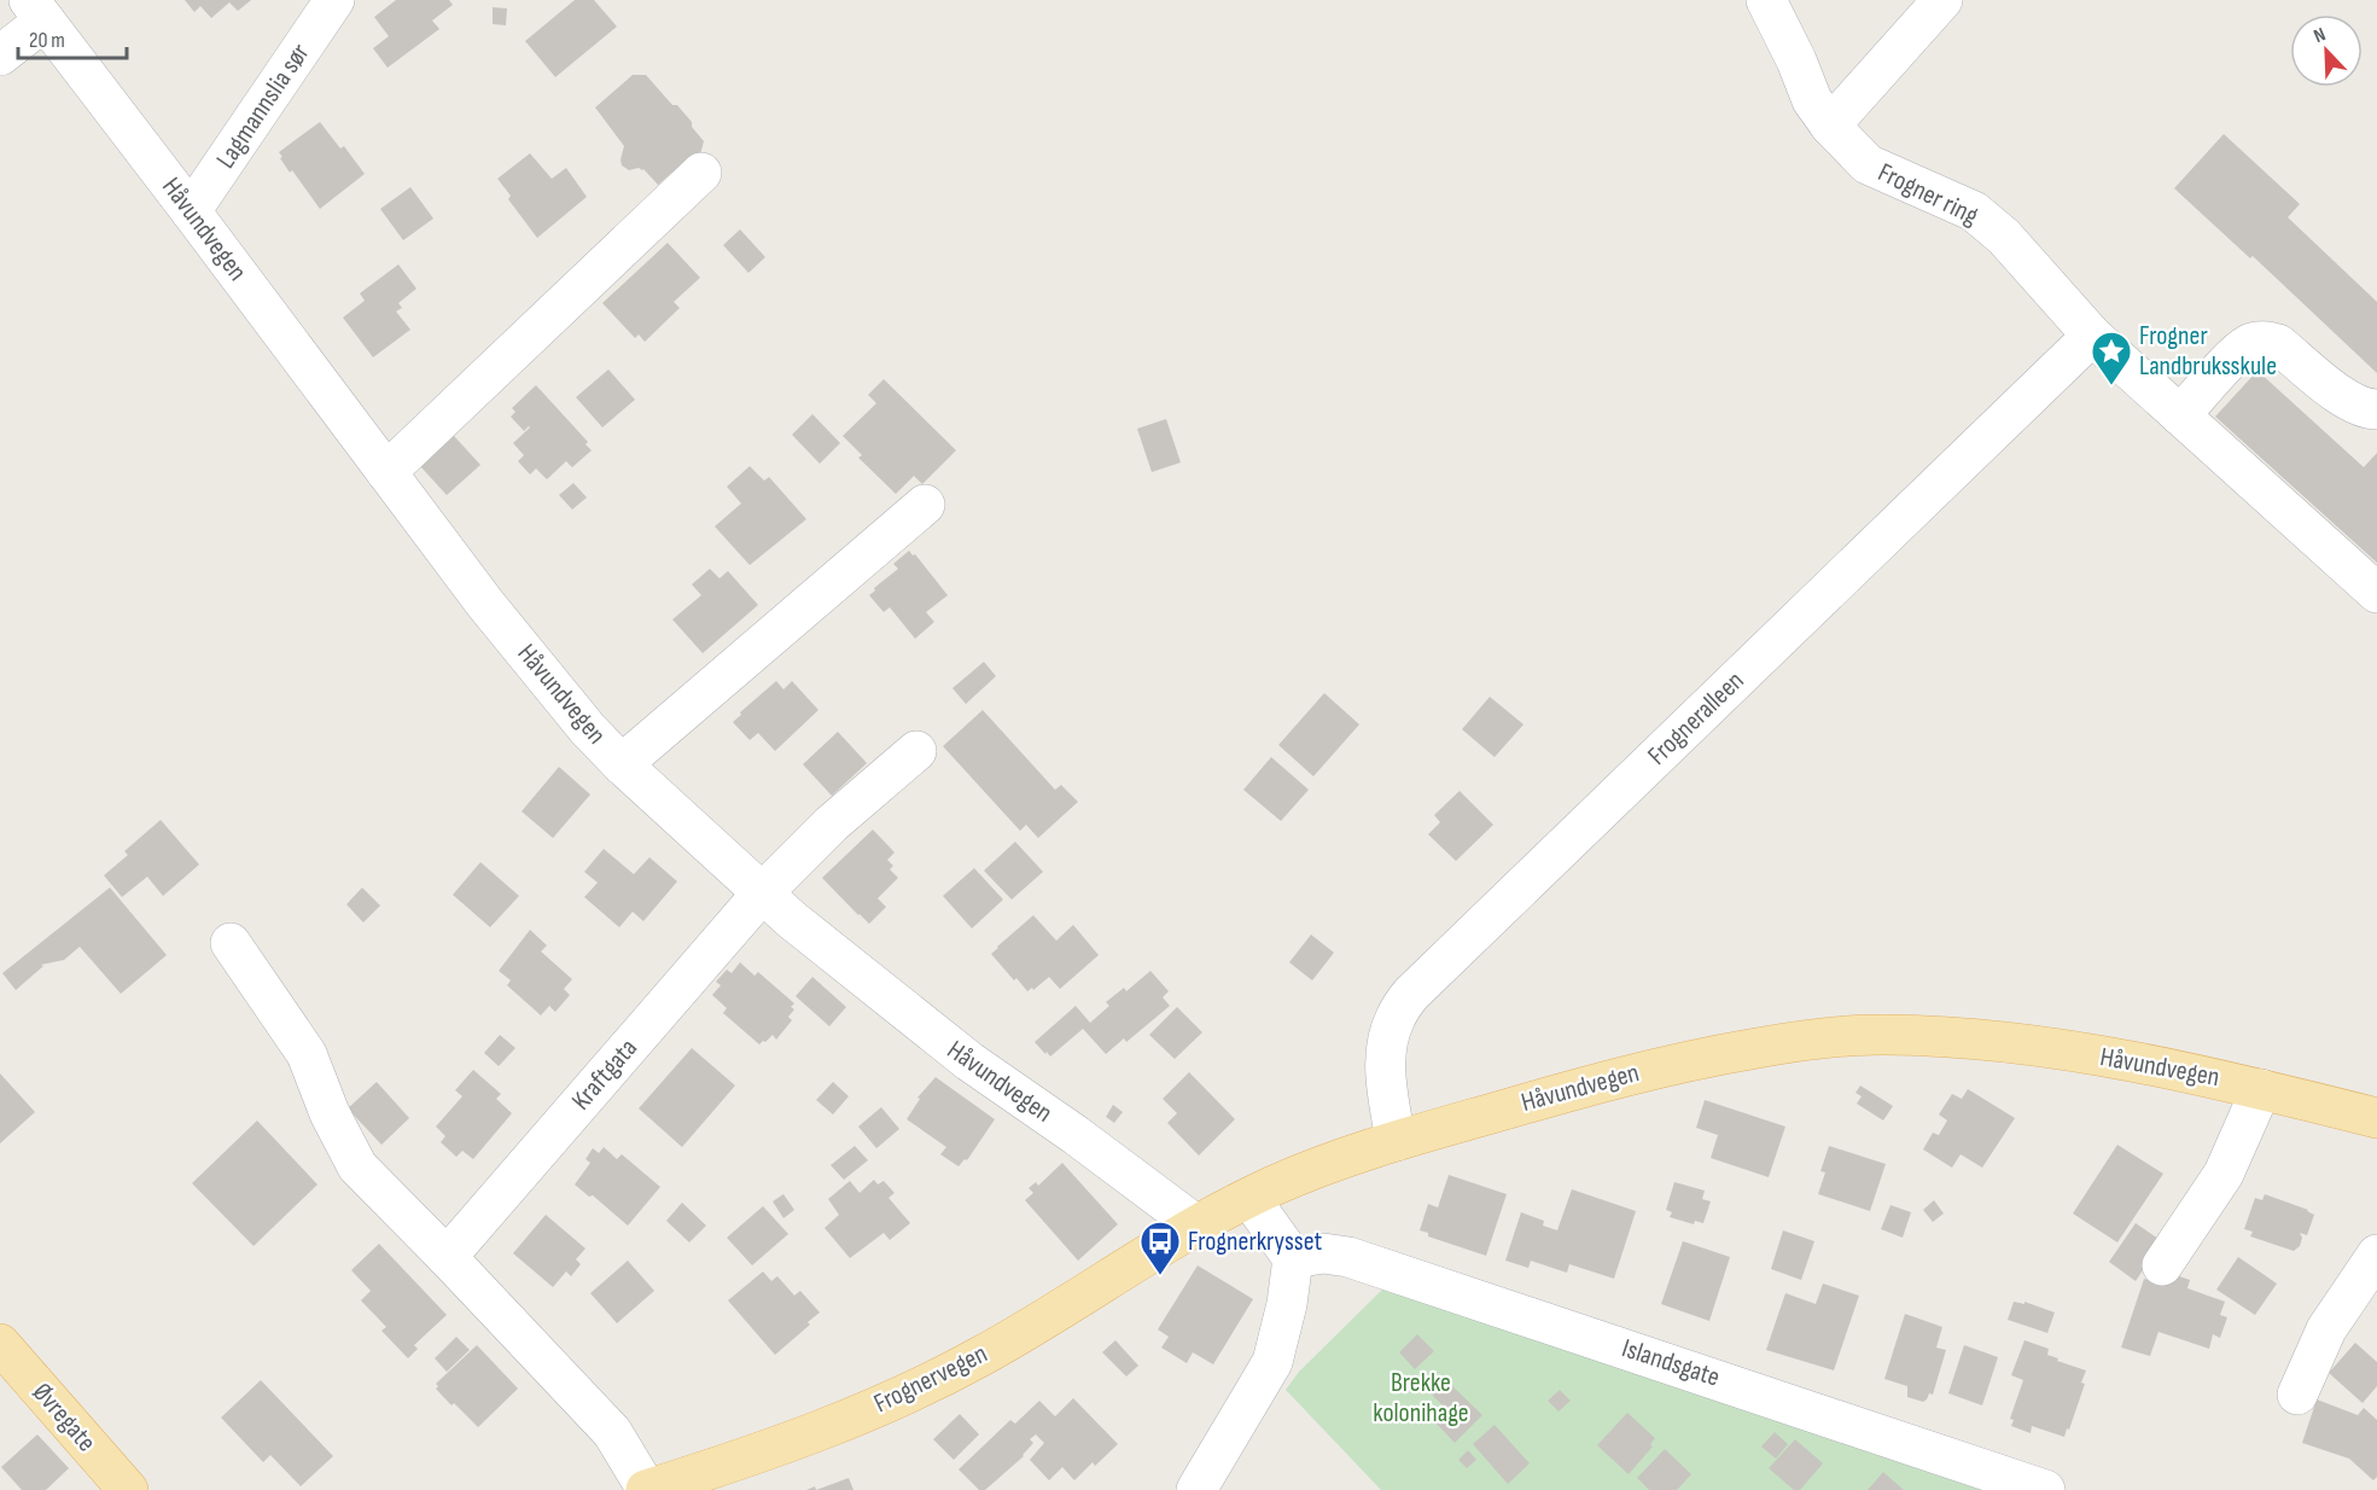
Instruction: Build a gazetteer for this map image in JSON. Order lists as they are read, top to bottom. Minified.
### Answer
{"streets":{"main road":["Håvundvegen","Frognervegen","Øvregate"],"street":["Lagmannslia sør","Frogner ring","Frogneralleen","Kraftgata","Islandsgate"]},"crossings":[["Lagmannslia sør","Håvundvegen"],["Frogner ring","Frogneralleen"],["Håvundvegen","Frogneralleen"],["Håvundvegen","Kraftgata"],["Håvundvegen","Frognervegen"]],"parks":["Brekke kolonihage"],"places":{"place":["Frogner Landbruksskule"],"bus stop":["Frognerkrysset"]},"scale_bar":"20 m","north":"top left"}
